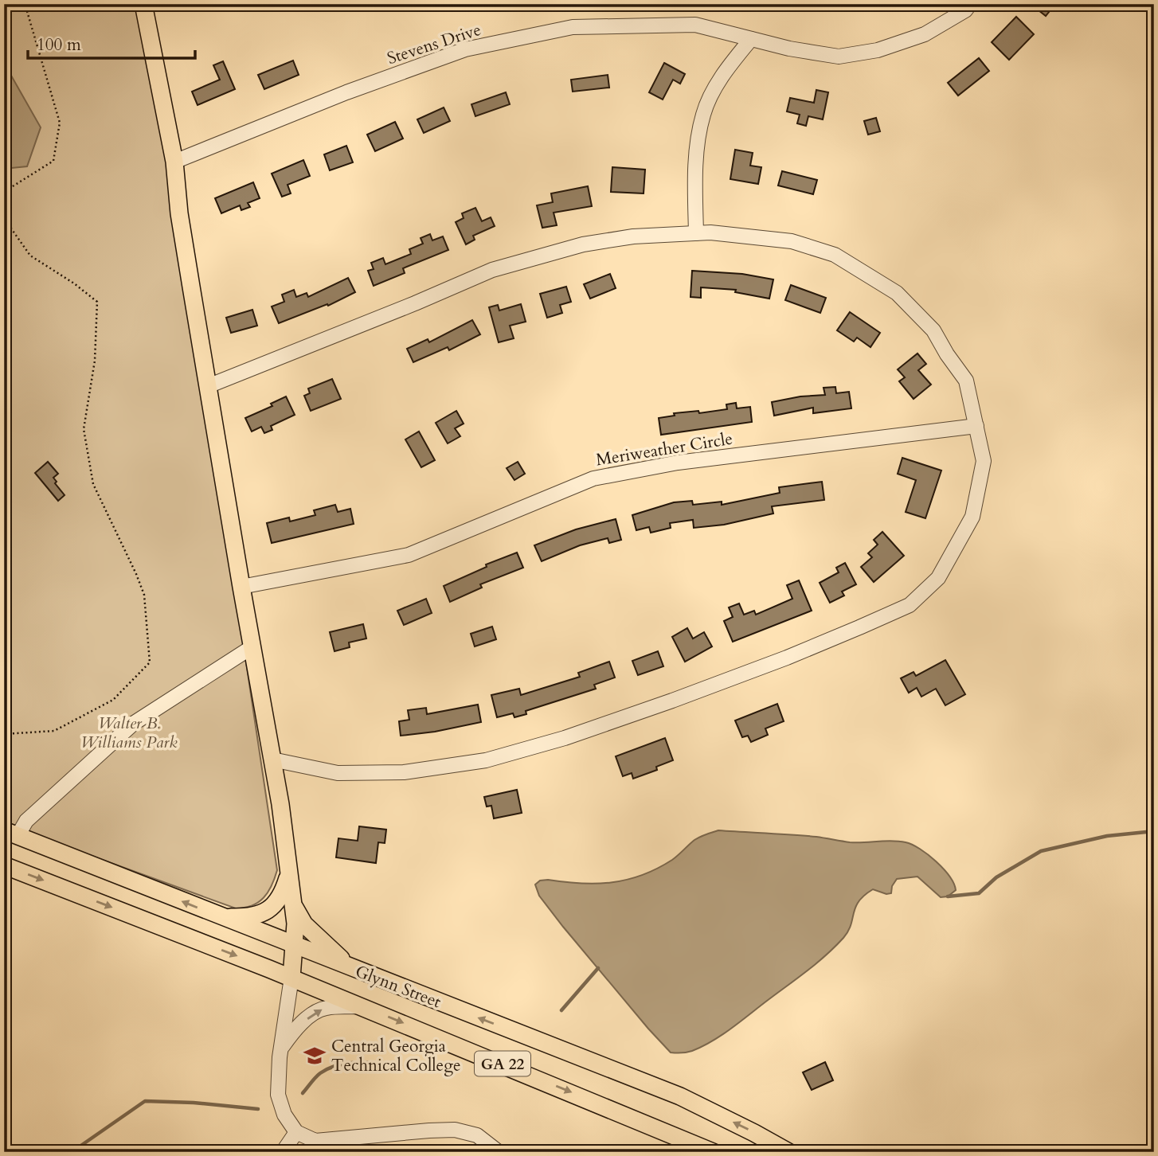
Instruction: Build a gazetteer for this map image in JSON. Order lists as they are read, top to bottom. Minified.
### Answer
{"streets":{"main road":["Glynn Street","GA 22"],"street":["Stevens Drive","Meriweather Circle"]},"parks":["Walter B. Williams Park"],"places":{"school or university":["Central Georgia Technical College"]},"scale_bar":"100 m"}
